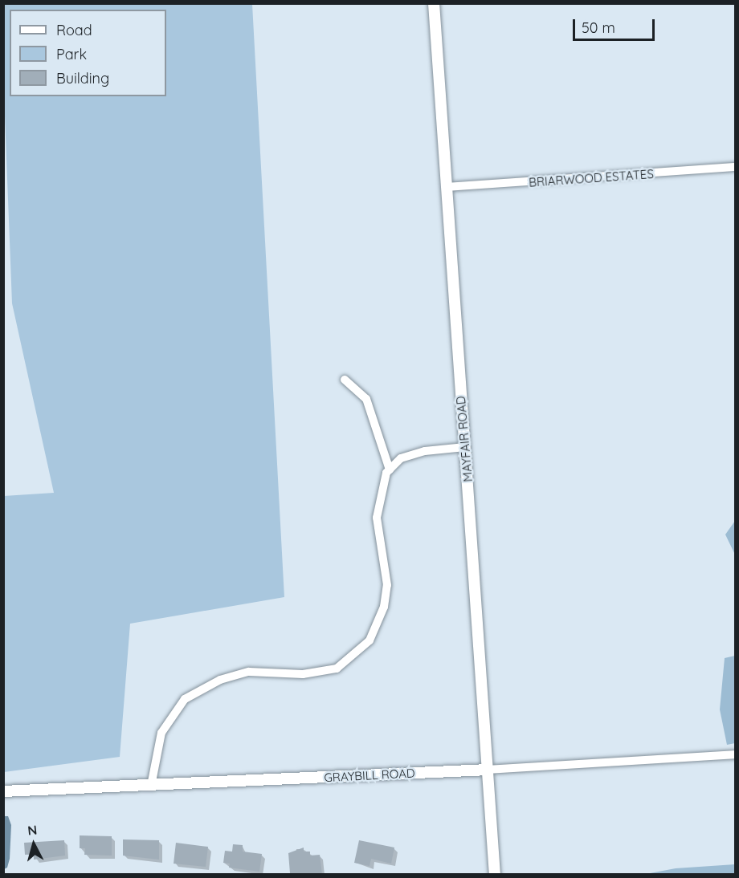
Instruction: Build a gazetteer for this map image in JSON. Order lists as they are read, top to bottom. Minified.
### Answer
{"streets":{"street":["BRIARWOOD ESTATES","MAYFAIR ROAD","GRAYBILL ROAD"]},"crossings":[["BRIARWOOD ESTATES","MAYFAIR ROAD"],["MAYFAIR ROAD","GRAYBILL ROAD"]],"legend":["Road","Park","Building"],"scale_bar":"50 m","north":"top"}
